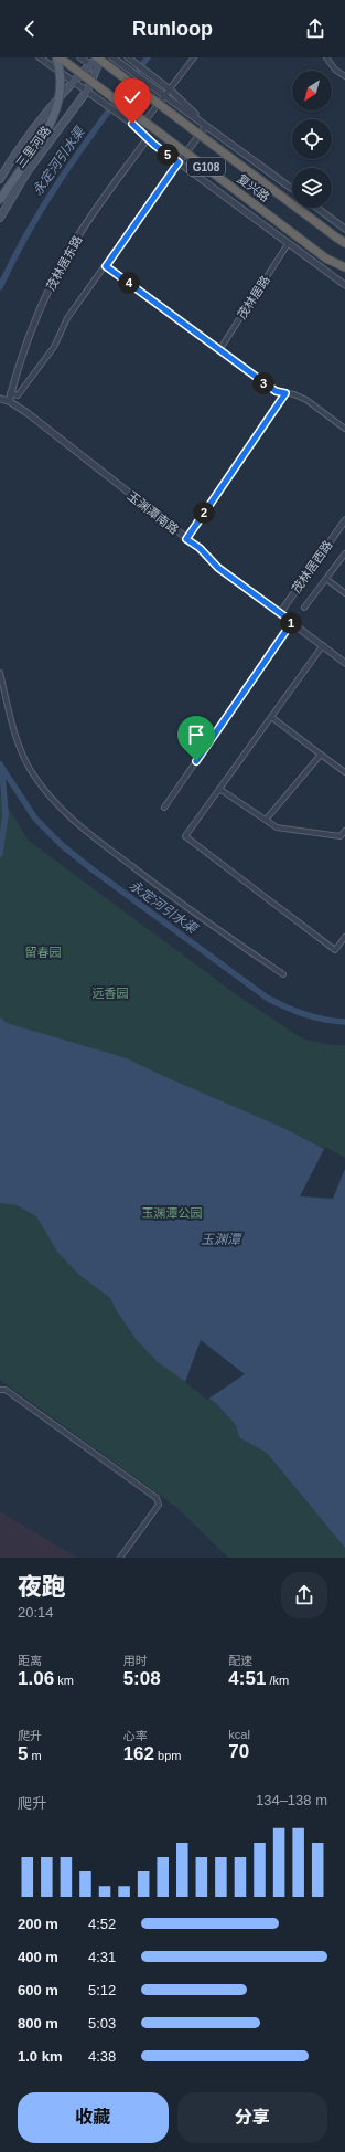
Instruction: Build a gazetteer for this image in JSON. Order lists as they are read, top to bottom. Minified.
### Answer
{"streets":{"highway":["G108","复兴路"],"main road":["三里河路"],"street":["茂林居东路","茂林居路","玉渊潭南路","茂林居西路"]},"crossings":[["三里河路","复兴路"],["复兴路","茂林居东路"],["复兴路","茂林居路"],["茂林居东路","玉渊潭南路"],["玉渊潭南路","茂林居西路"]],"water":["永定河引水渠","玉渊潭"],"parks":["留春园","远香园","玉渊潭公园"],"north":"bottom left","page":{"header":"Runloop","pins":["5","4","3","2","1"],"heading":["夜跑","20:14"],"stats":[["距离","1.06 km"],["用时","5:08"],["配速","4:51 /km"],["爬升","5 m"],["心率","162 bpm"],["kcal","70"]],"chart":["爬升","134–138 m"],"list":[{"name":"200 m","note":"4:52"},{"name":"400 m","note":"4:31"},{"name":"600 m","note":"5:12"},{"name":"800 m","note":"5:03"},{"name":"1.0 km","note":"4:38"}],"buttons":["收藏","分享"]}}
